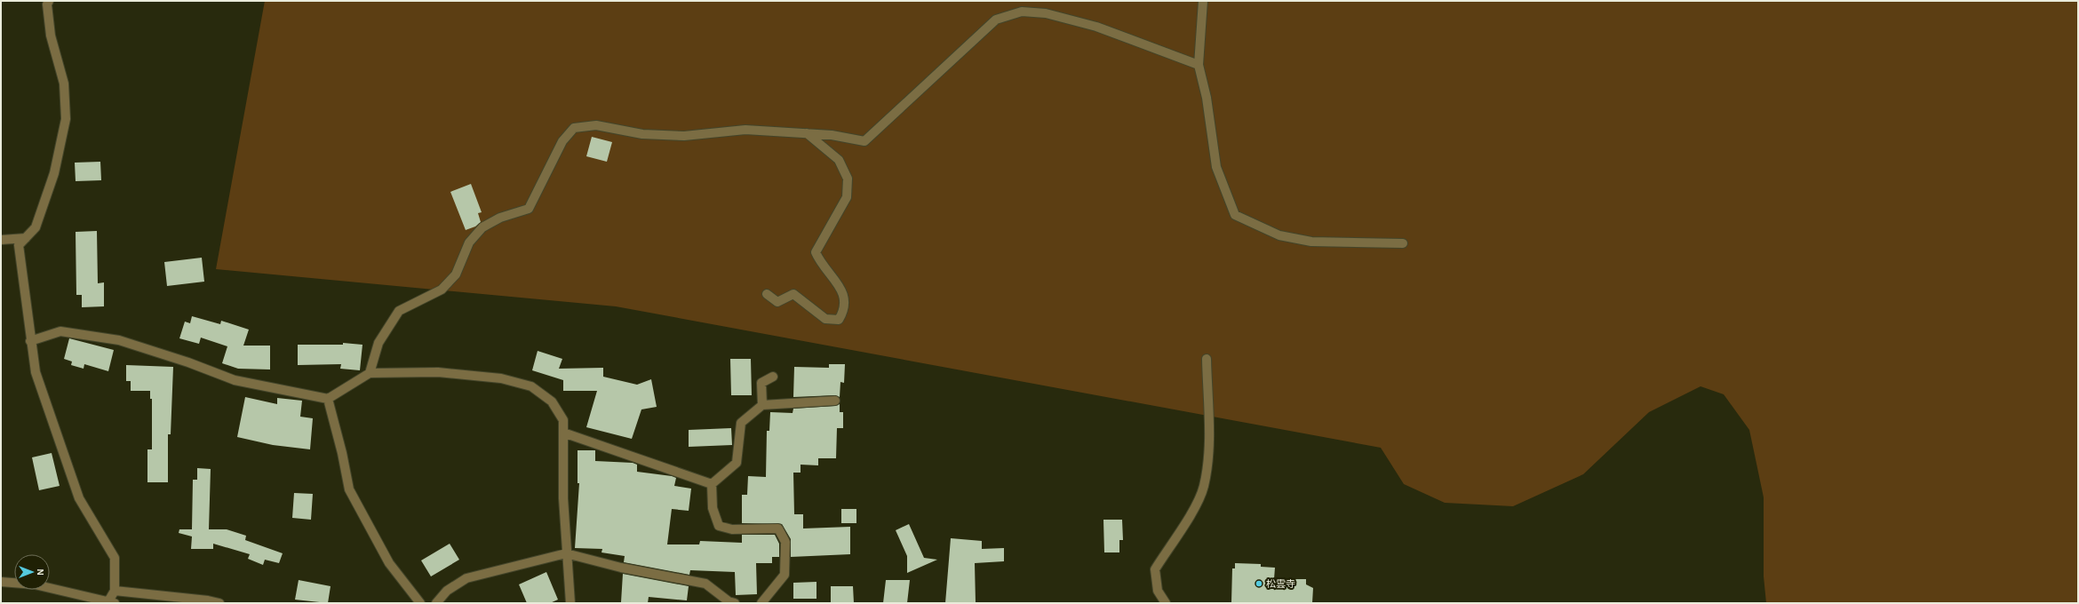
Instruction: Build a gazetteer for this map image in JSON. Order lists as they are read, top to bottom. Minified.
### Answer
{"places":["松雲寺"],"north":"right"}
